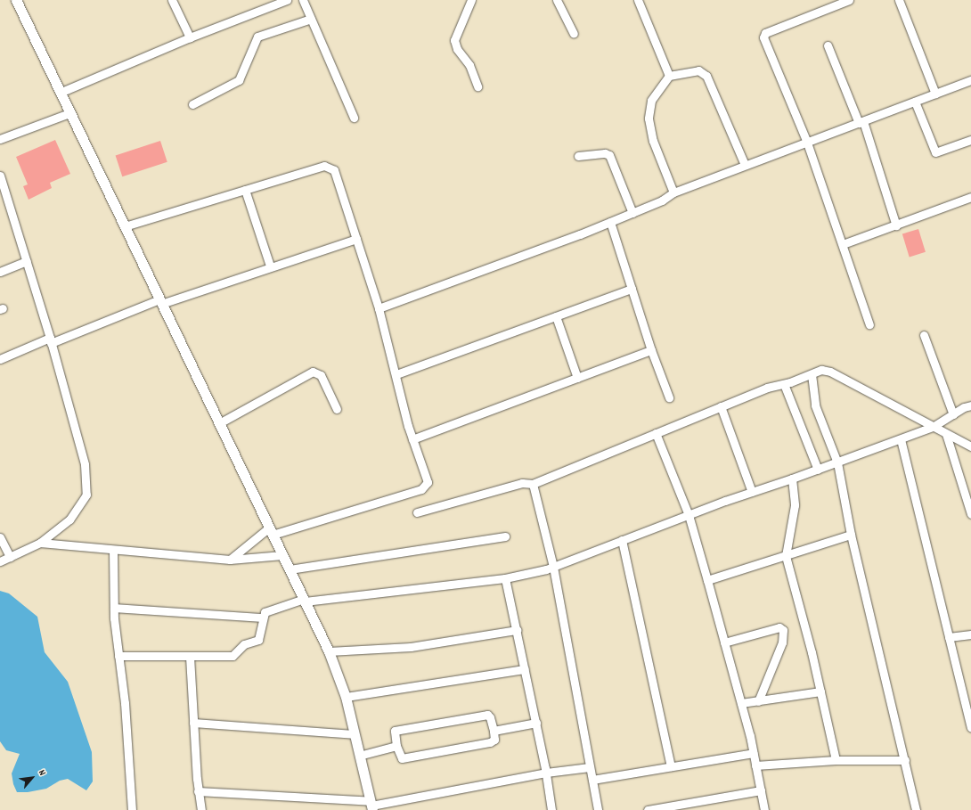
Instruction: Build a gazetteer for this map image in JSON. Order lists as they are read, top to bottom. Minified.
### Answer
{"north":"top right"}
